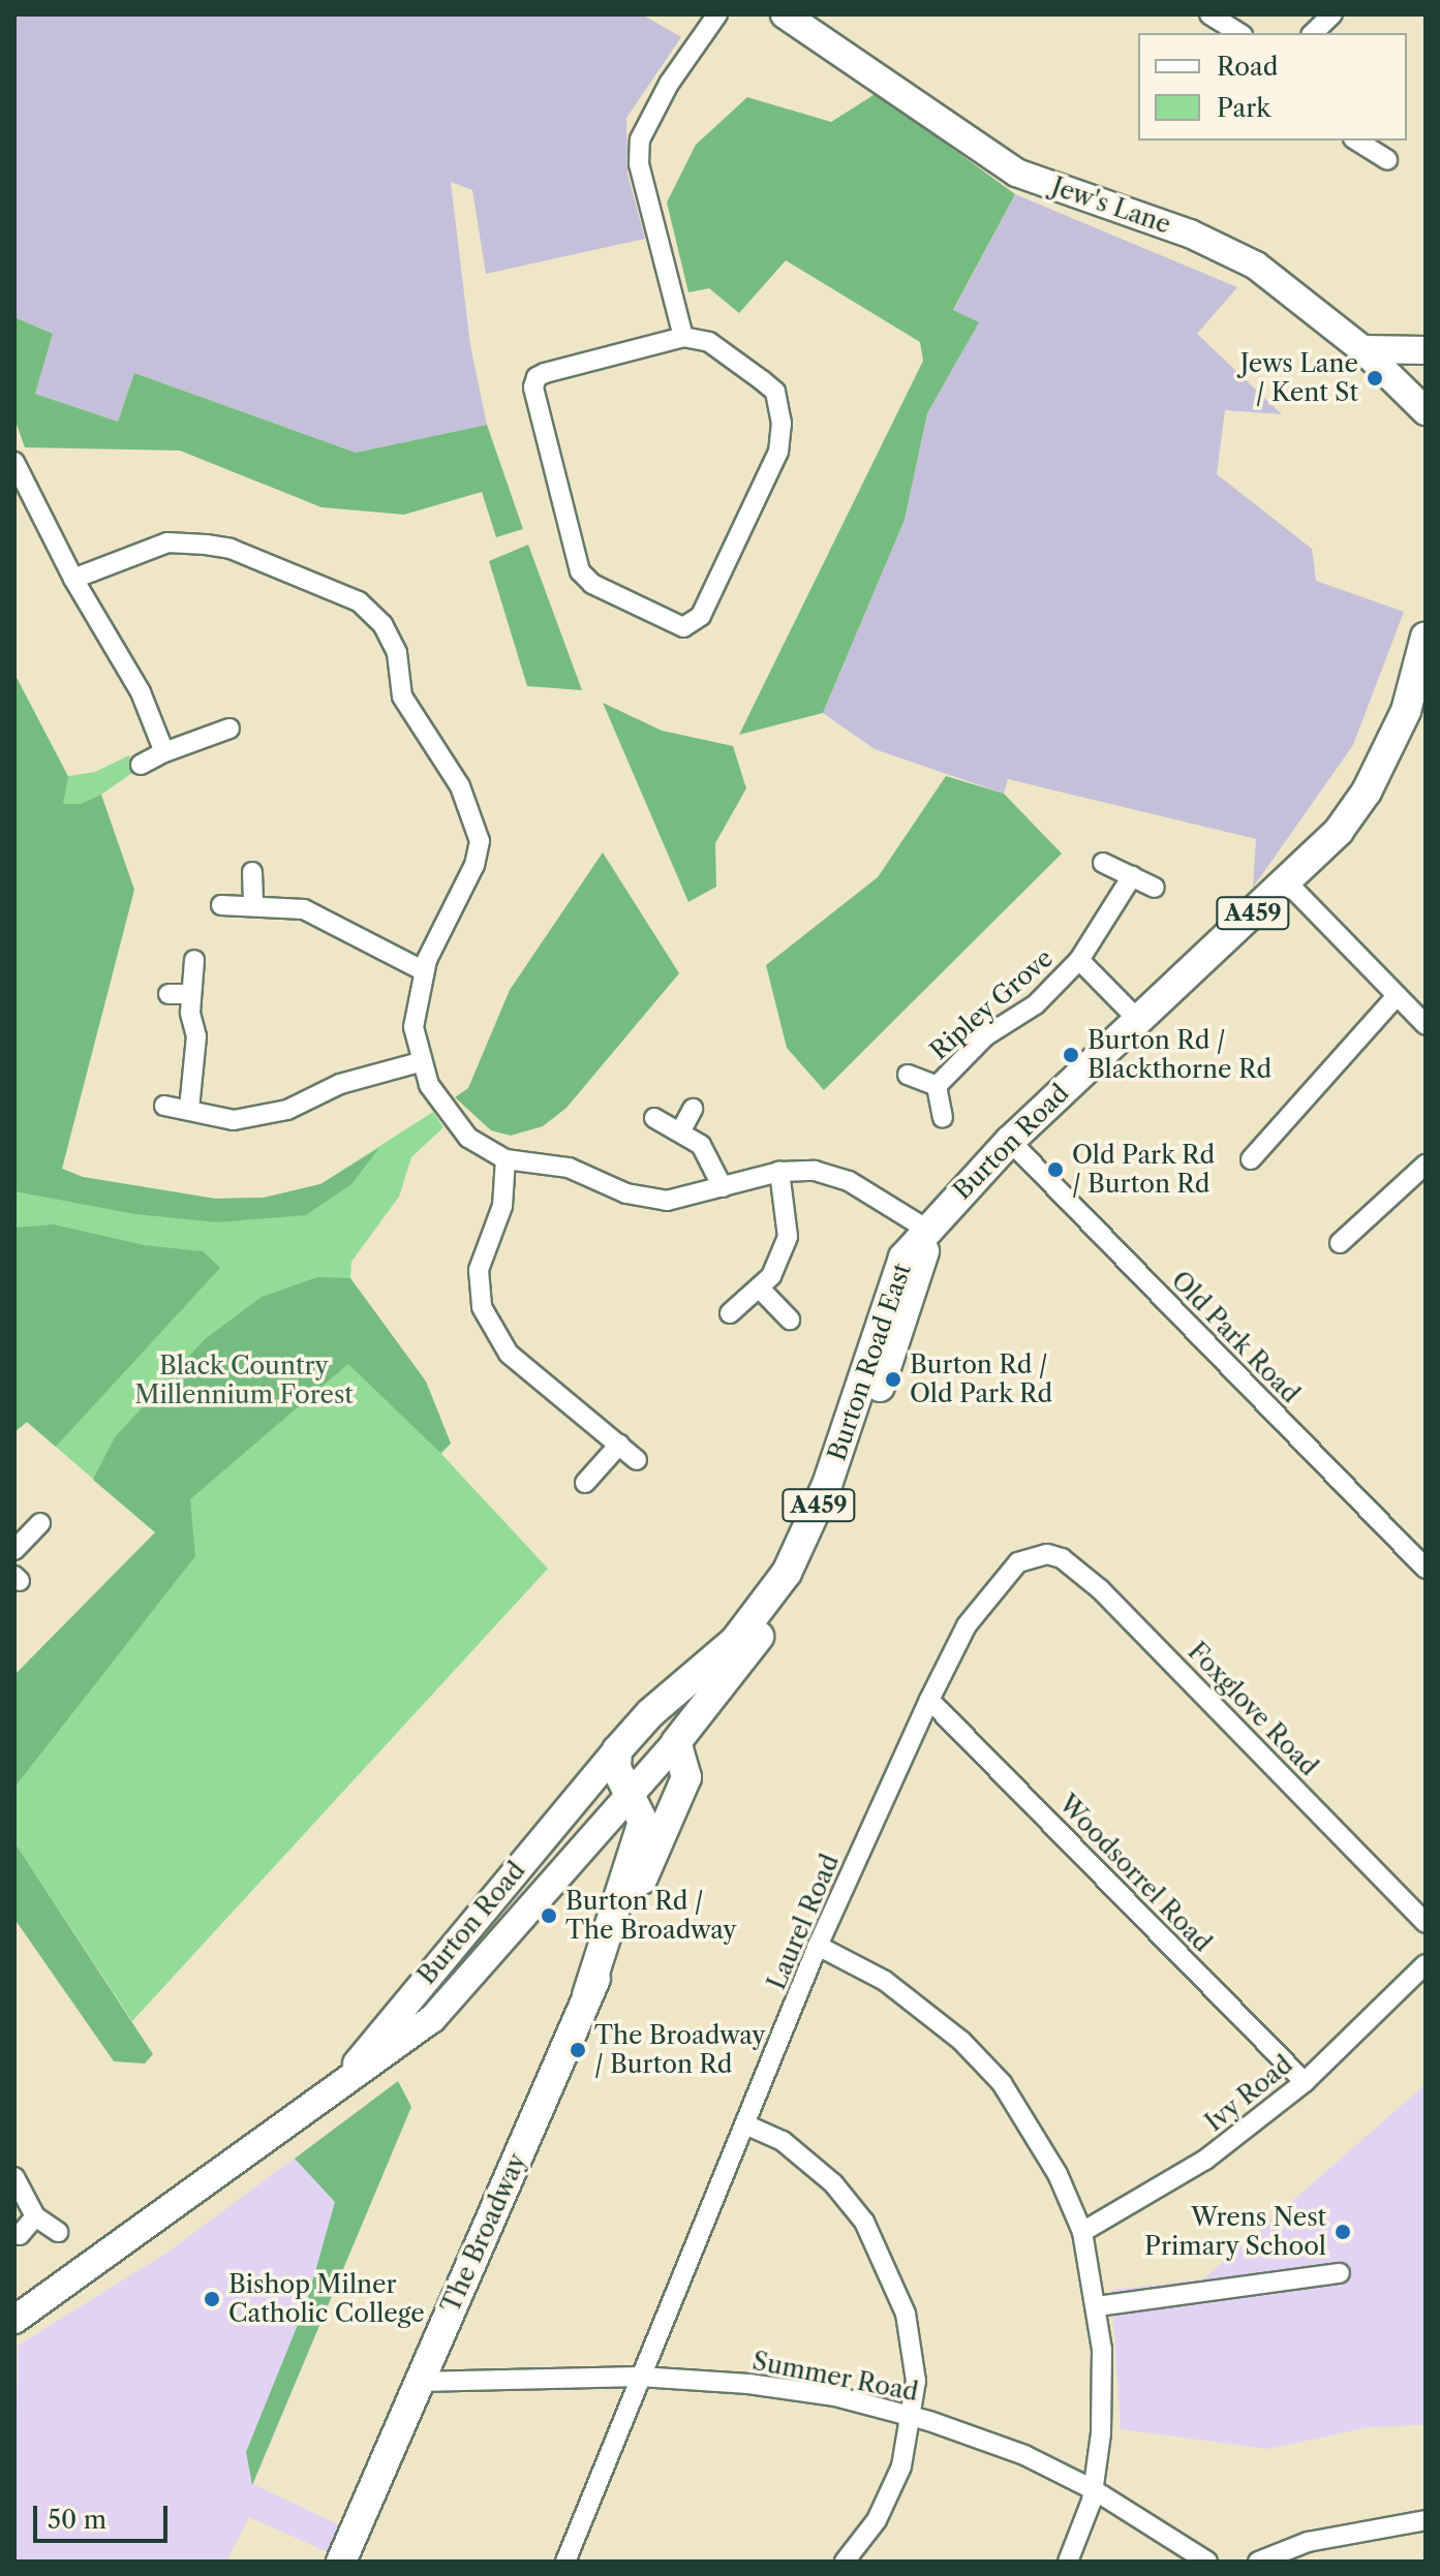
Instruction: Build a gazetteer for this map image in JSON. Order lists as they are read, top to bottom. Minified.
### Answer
{"streets":{"main road":["Jew's Lane","A459","Burton Road","Burton Road East","The Broadway"],"street":["Ripley Grove","Old Park Road","Foxglove Road","Woodsorrel Road","Laurel Road","Ivy Road","Summer Road"]},"crossings":[["Ripley Grove","Burton Road"],["Burton Road","Old Park Road"],["Burton Road","Burton Road East"],["Burton Road","The Broadway"],["Burton Road East","The Broadway"],["Foxglove Road","Laurel Road"],["Woodsorrel Road","Laurel Road"],["Woodsorrel Road","Ivy Road"],["Laurel Road","Summer Road"],["The Broadway","Summer Road"]],"parks":["Black Country Millennium Forest"],"places":["Jews Lane / Kent St","Burton Rd / Blackthorne Rd","Old Park Rd / Burton Rd","Burton Rd / Old Park Rd","Burton Rd / The Broadway","The Broadway / Burton Rd","Wrens Nest Primary School","Bishop Milner Catholic College"],"legend":["Road","Park"],"scale_bar":"50 m"}
